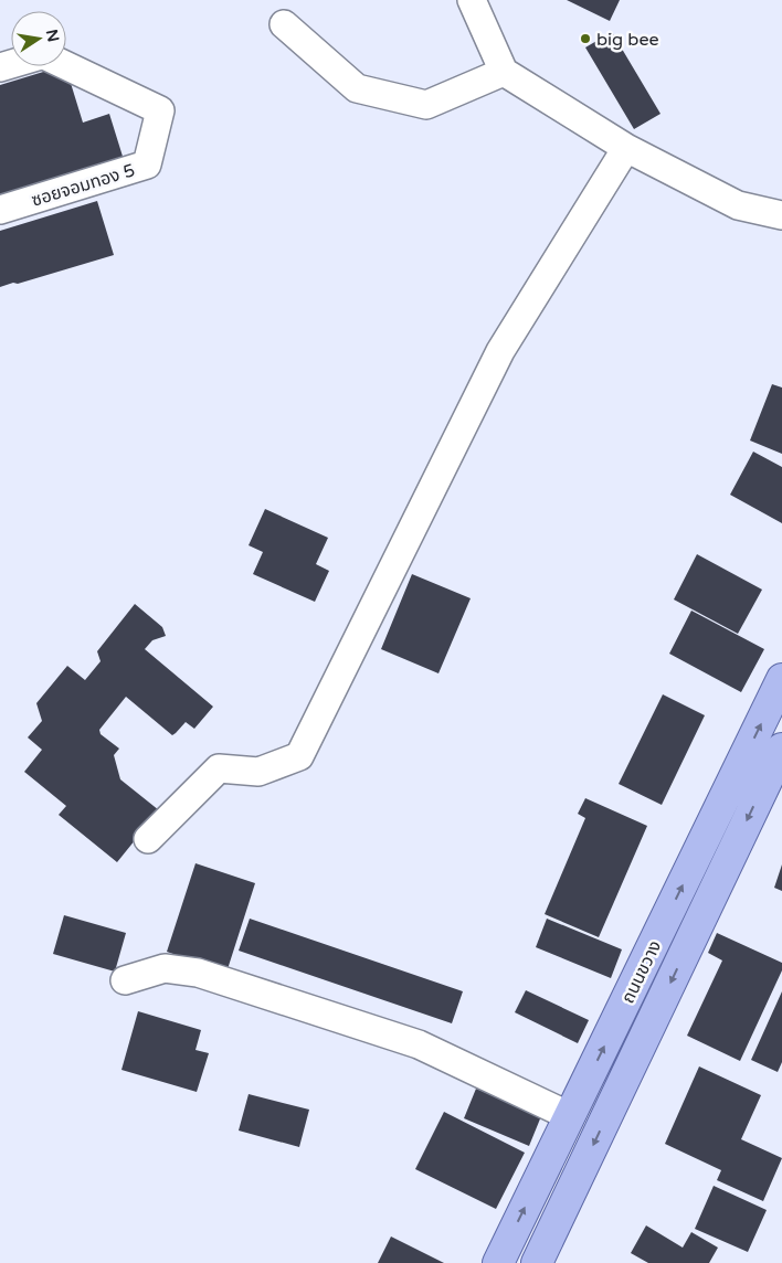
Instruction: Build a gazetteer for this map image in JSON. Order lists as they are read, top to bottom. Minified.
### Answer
{"streets":{"main road":["ถนนขวาง"],"street":["ซอยจอมทอง 5"]},"places":["big bee"],"north":"right"}
